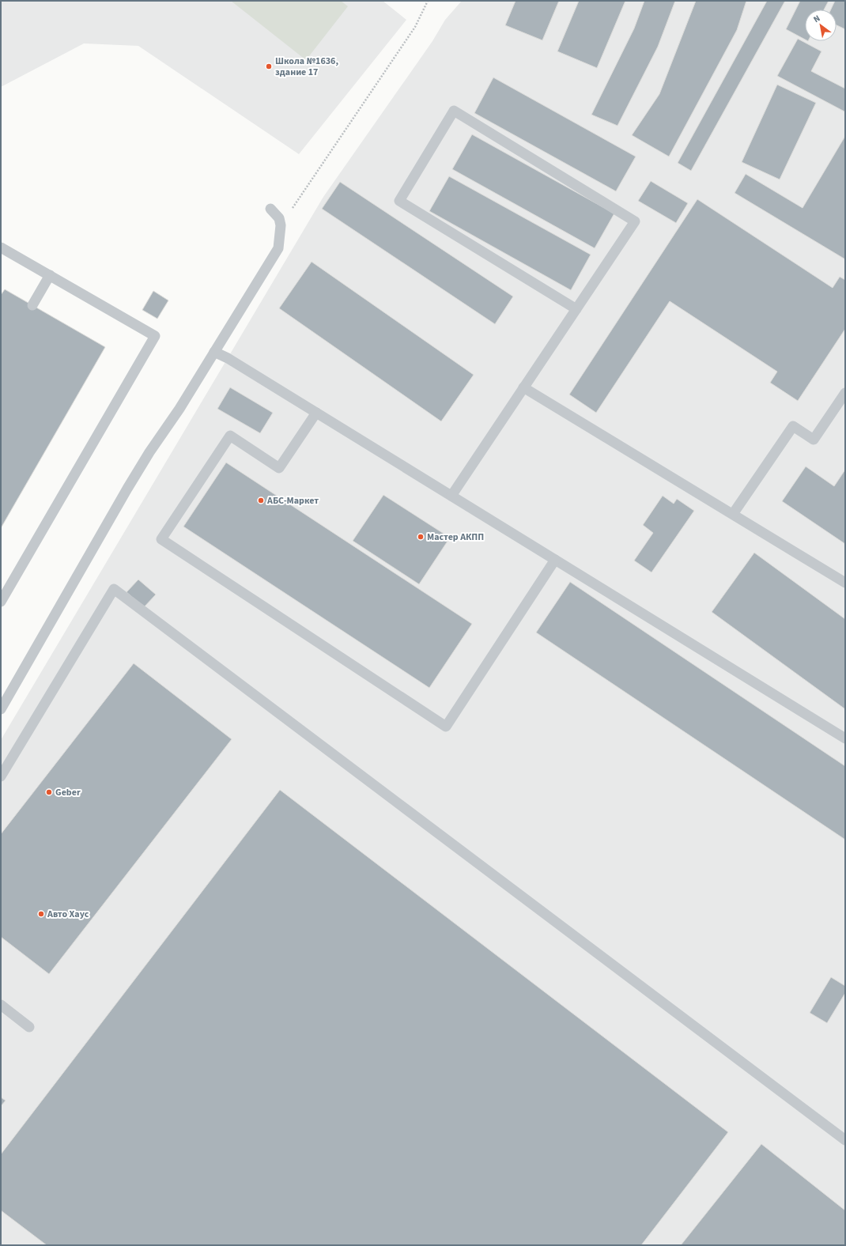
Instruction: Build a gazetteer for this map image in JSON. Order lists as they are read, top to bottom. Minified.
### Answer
{"places":["Школа №1636, здание 17","АБС-Маркет","Мастер АКПП","Geber","Авто Хаус"],"north":"top left"}
